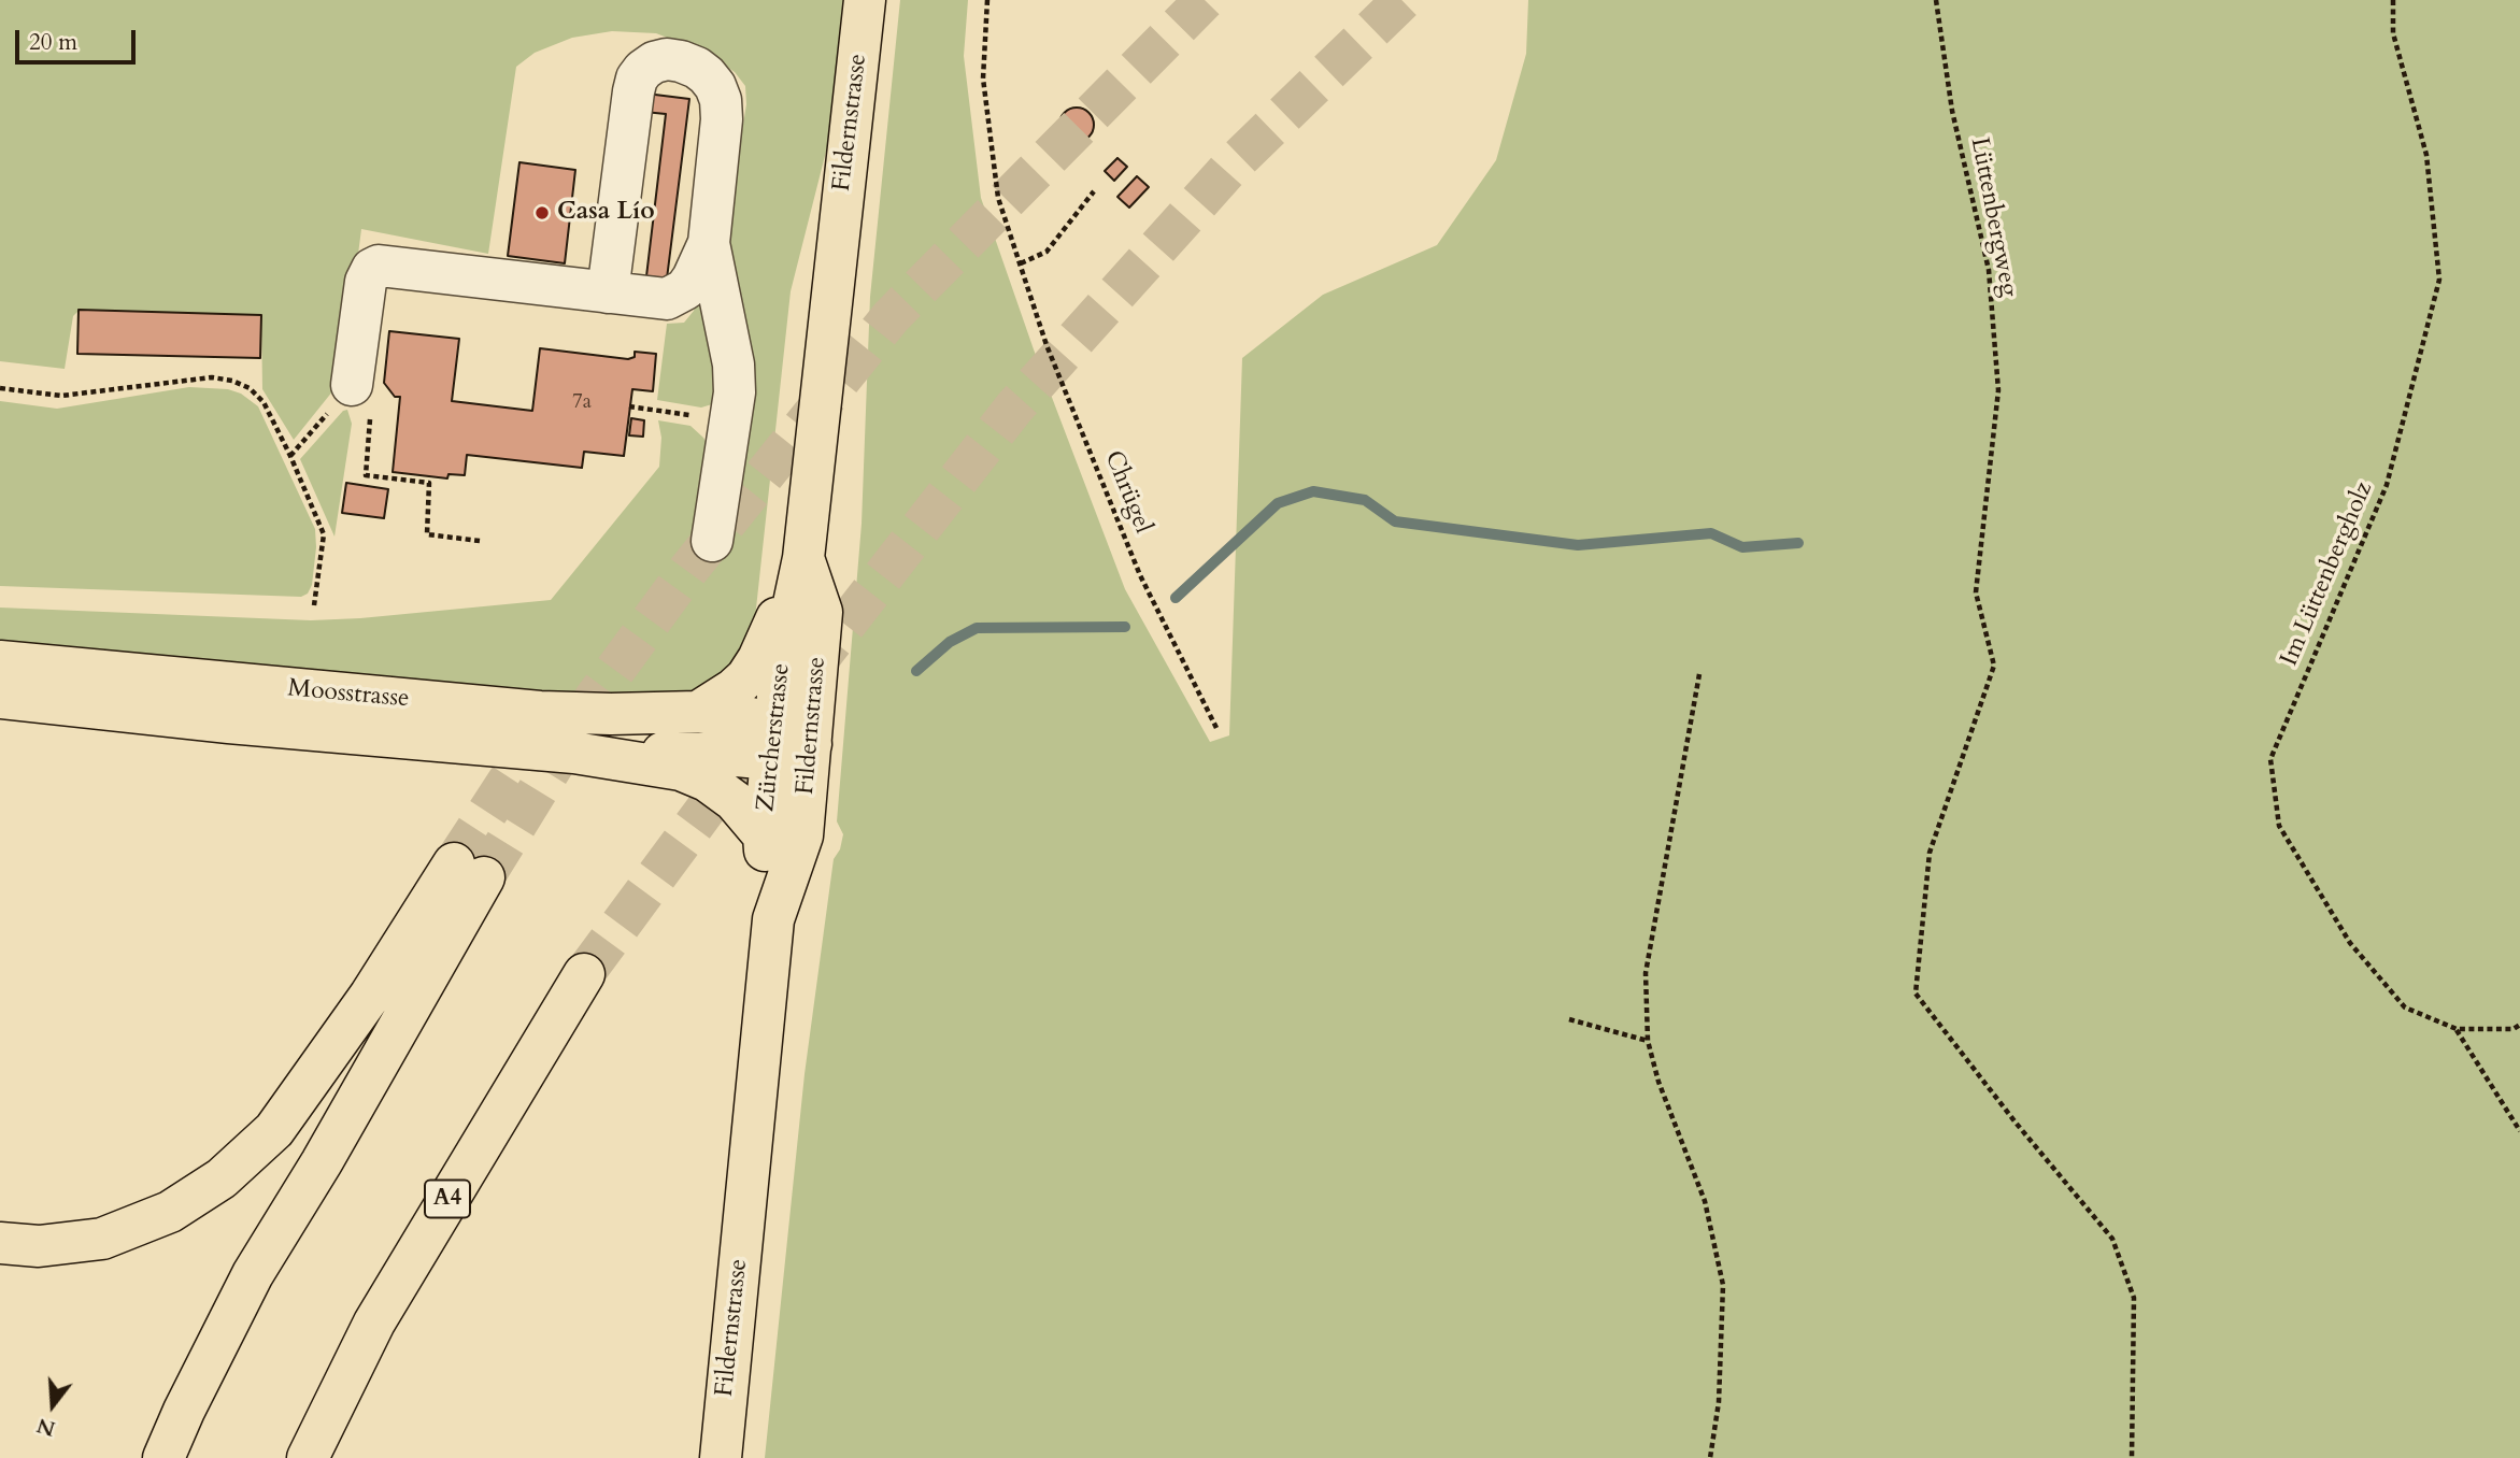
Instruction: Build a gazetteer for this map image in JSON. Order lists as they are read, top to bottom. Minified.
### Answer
{"streets":{"main road":["Fildernstrasse","Moosstrasse","Zürcherstrasse","A4"],"path":["Lüttenbergweg","Chrügel","Im Lüttenbergholz"]},"crossings":[["Fildernstrasse","Moosstrasse"],["Fildernstrasse","Zürcherstrasse"],["Moosstrasse","Zürcherstrasse"]],"places":["Casa Lío"],"house_numbers":["7a"],"scale_bar":"20 m","north":"bottom"}
